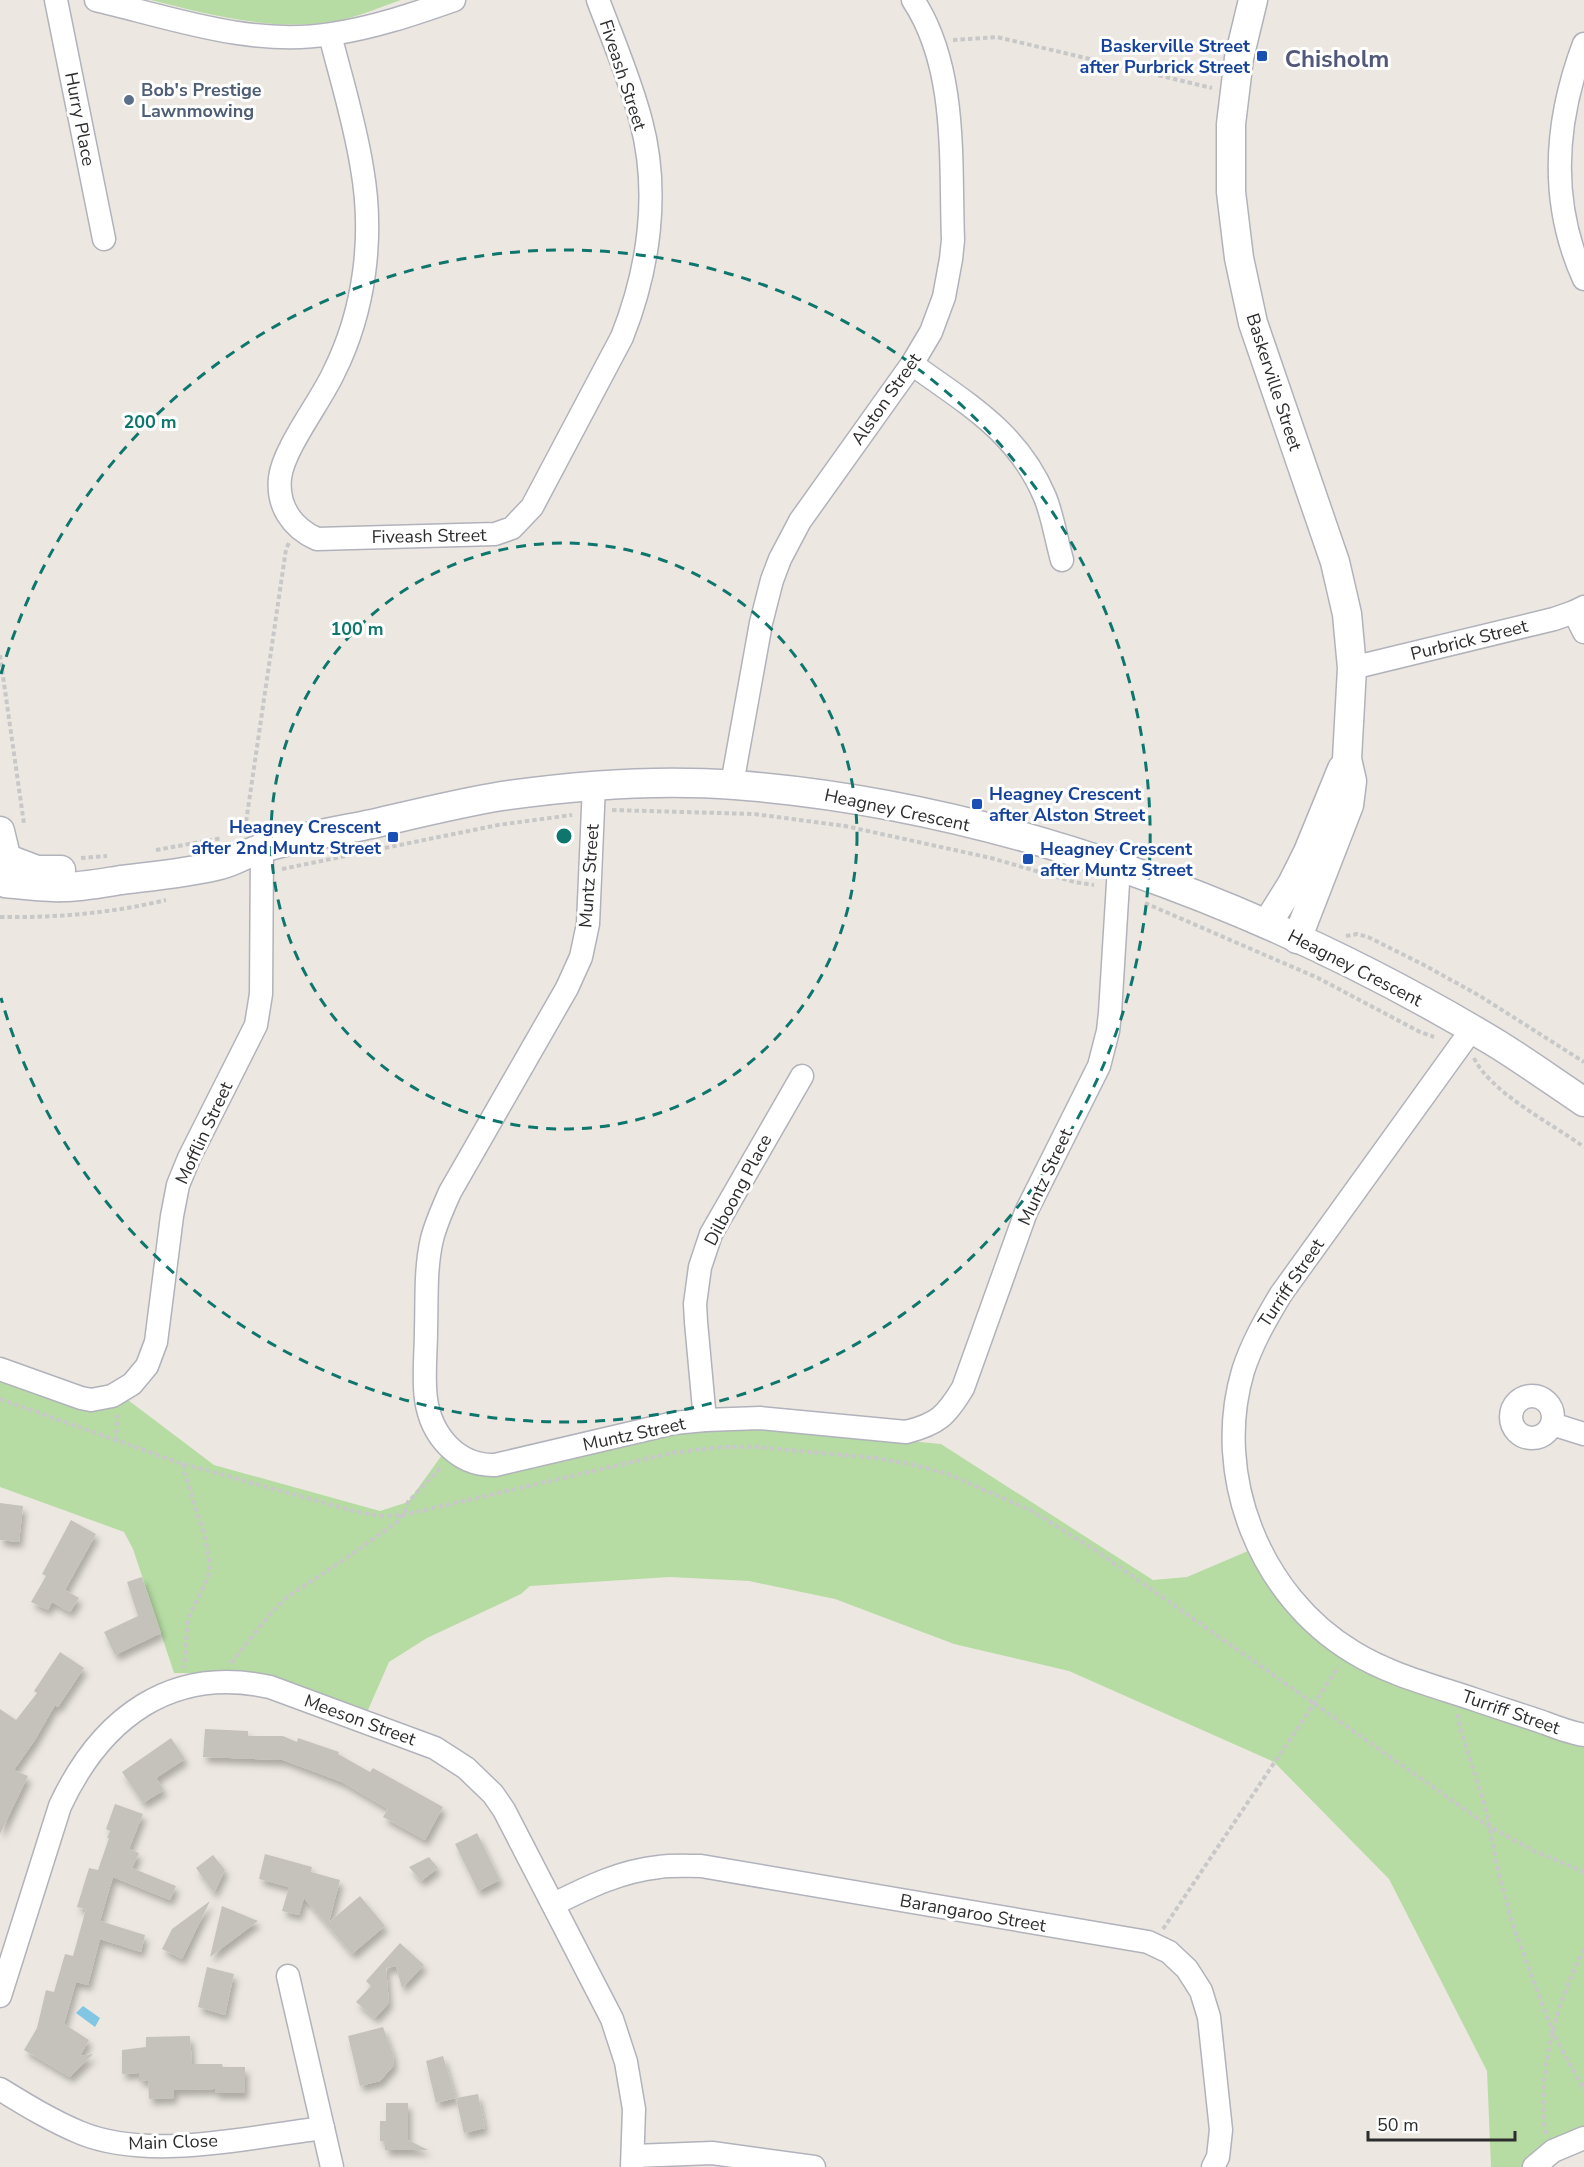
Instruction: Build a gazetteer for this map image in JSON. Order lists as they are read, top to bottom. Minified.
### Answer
{"streets":{"street":["Fiveash Street","Hurry Place","Baskerville Street","Alston Street","Purbrick Street","Heagney Crescent","Muntz Street","Mofflin Street","Dilboong Place","Turriff Street","Meeson Street","Barangaroo Street","Main Close"]},"crossings":[["Baskerville Street","Purbrick Street"],["Baskerville Street","Heagney Crescent"],["Alston Street","Heagney Crescent"],["Heagney Crescent","Muntz Street"],["Heagney Crescent","Mofflin Street"],["Heagney Crescent","Turriff Street"],["Muntz Street","Dilboong Place"],["Meeson Street","Barangaroo Street"]],"districts":["Chisholm"],"places":{"transit":["Baskerville Street after Purbrick Street","Heagney Crescent after Alston Street","Heagney Crescent after 2nd Muntz Street","Heagney Crescent after Muntz Street"],"other":["Bob's Prestige Lawnmowing"]},"scale_bar":"50 m","rings":["200 m","100 m"]}
